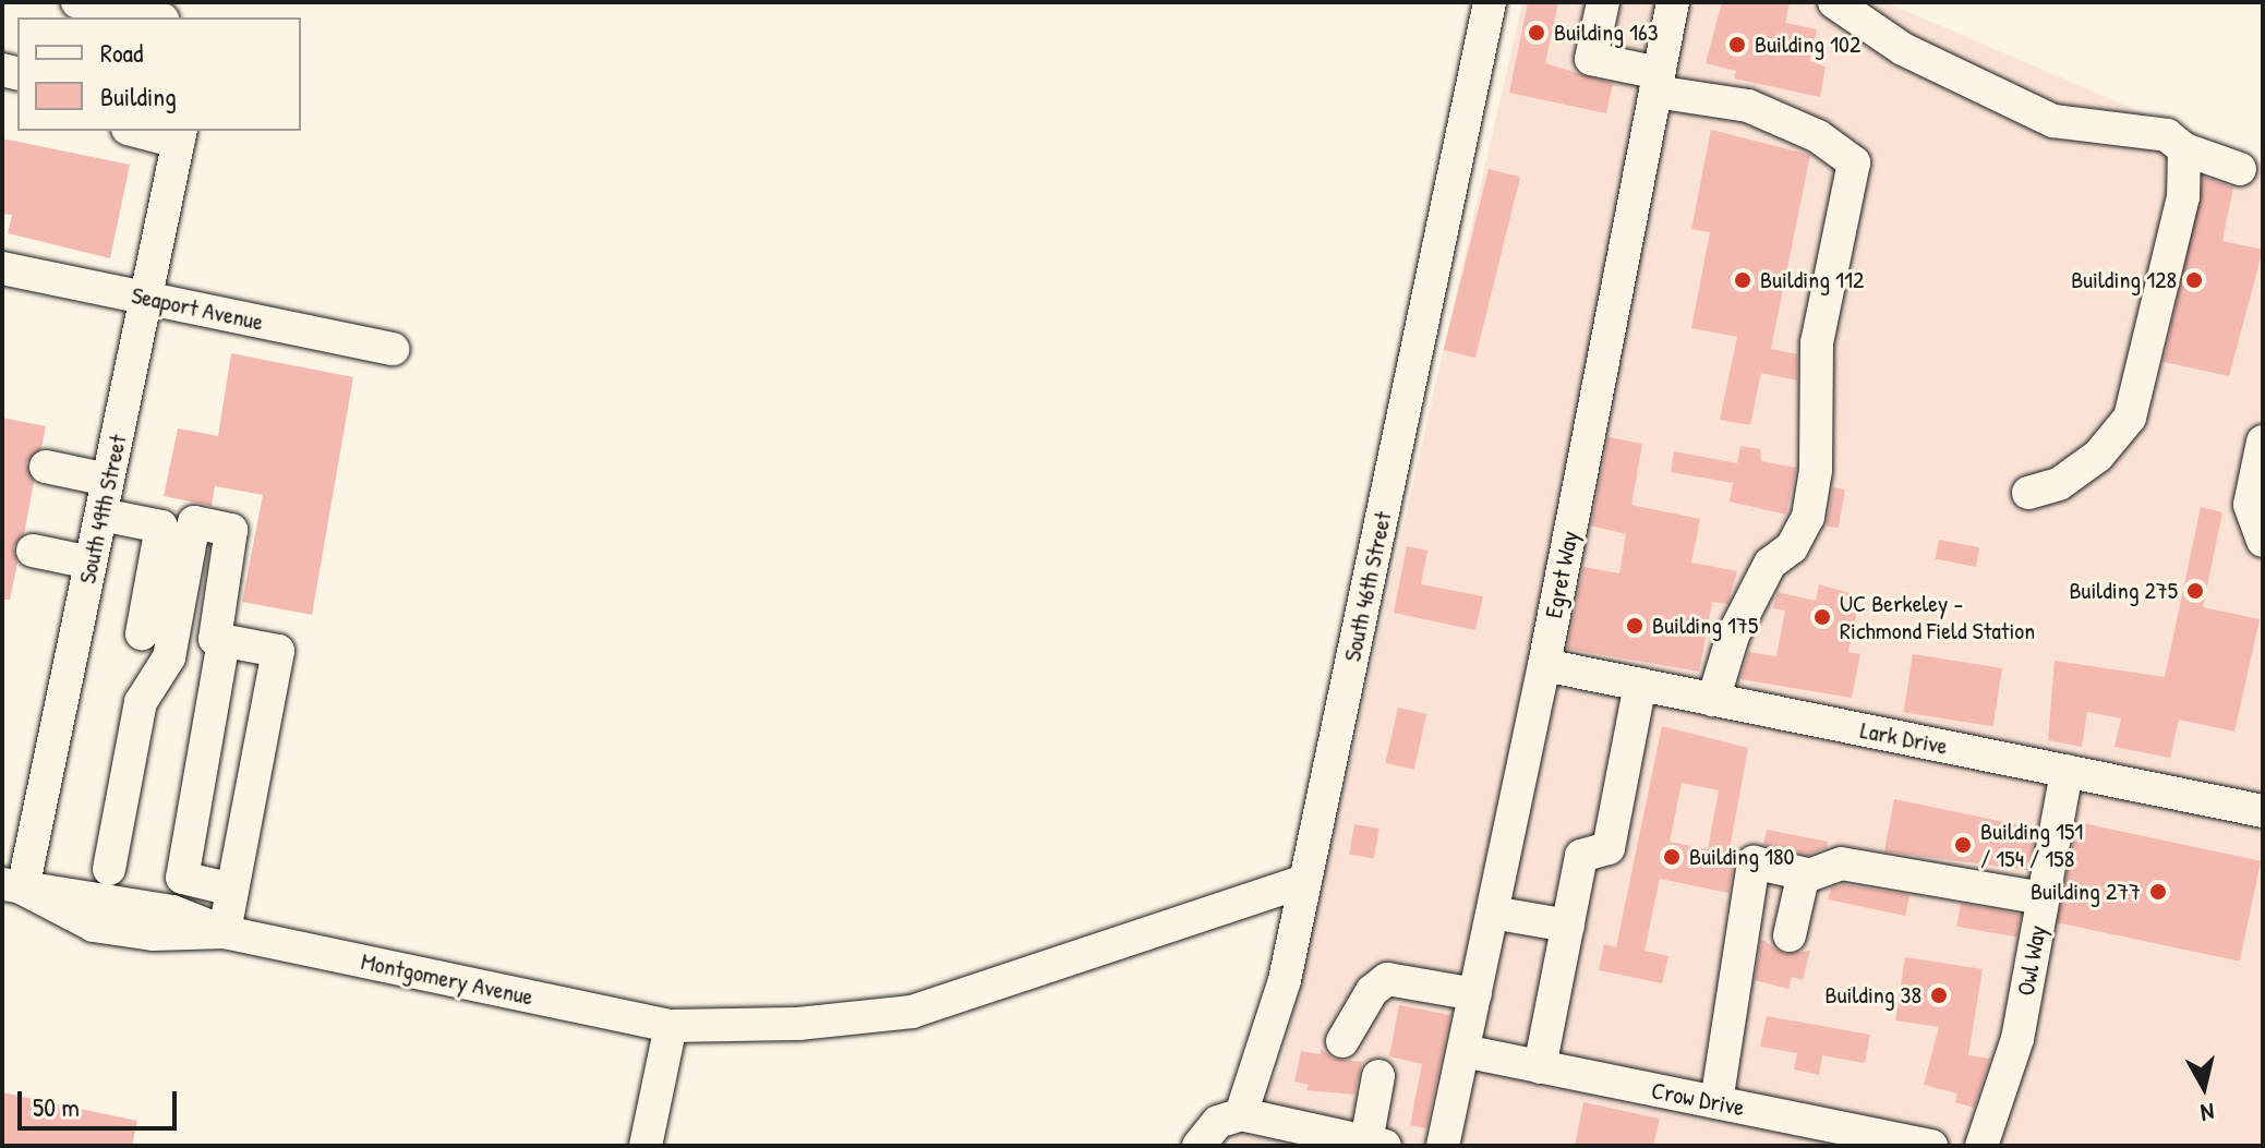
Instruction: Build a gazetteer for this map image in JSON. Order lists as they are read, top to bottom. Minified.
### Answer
{"streets":{"street":["Seaport Avenue","South 49th Street","Egret Way","South 46th Street","Lark Drive","Owl Way","Montgomery Avenue","Crow Drive"]},"crossings":[["Seaport Avenue","South 49th Street"],["South 49th Street","Montgomery Avenue"],["Egret Way","Lark Drive"],["Egret Way","Crow Drive"],["South 46th Street","Montgomery Avenue"],["Lark Drive","Owl Way"]],"places":["Building 163","Building 102","Building 112","Building 128","Building 275","UC Berkeley - Richmond Field Station","Building 175","Building 151 / 154 / 158","Building 180","Building 277","Building 38"],"legend":["Road","Building"],"scale_bar":"50 m","north":"bottom"}
